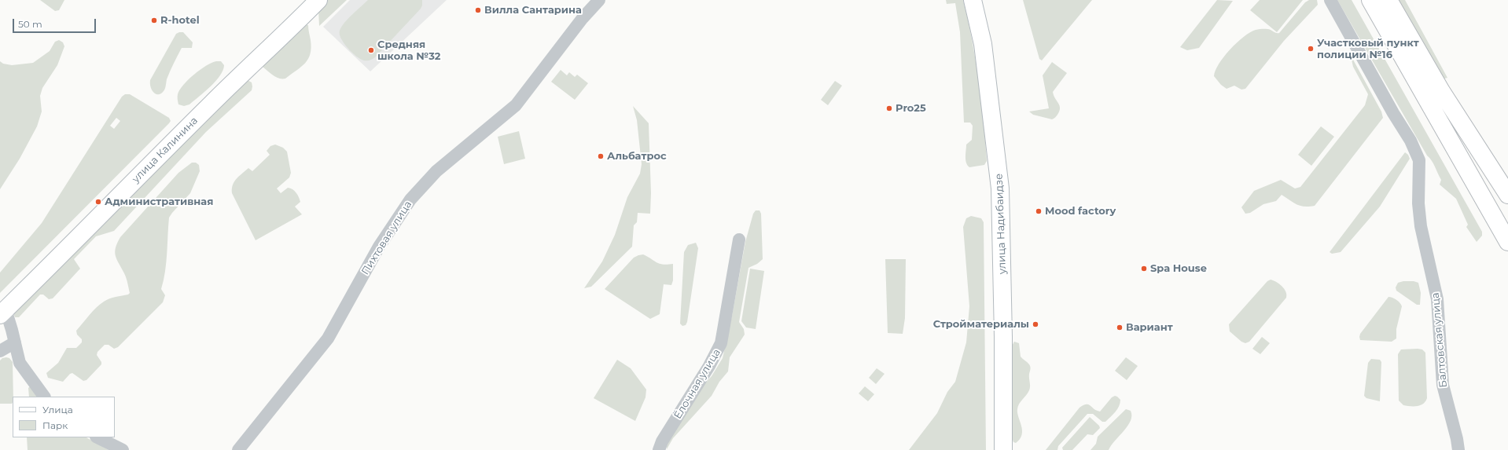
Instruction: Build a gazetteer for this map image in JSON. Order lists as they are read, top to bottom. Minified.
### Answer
{"streets":{"main road":["улица Калинина","улица Надибаидзе"],"street":["Пихтовая улица","Балтовская улица","Ёлочная улица"]},"places":["Вилла Сантарина","R-hotel","Участковый пункт полиции №16","Средняя школа №32","Pro25","Альбатрос","Административная","Mood factory","Spa House","Стройматериалы","Вариант"],"legend":["Улица","Парк"],"scale_bar":"50 m"}
